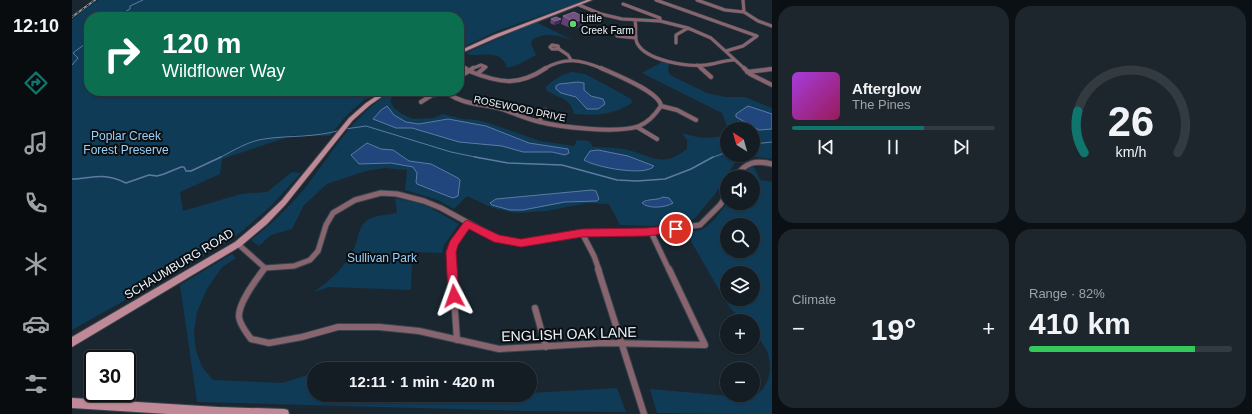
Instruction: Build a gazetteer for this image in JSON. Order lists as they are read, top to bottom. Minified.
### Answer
{"streets":{"main road":["SCHAUMBURG ROAD"],"street":["ROSEWOOD DRIVE","ENGLISH OAK LANE"]},"parks":["Poplar Creek Forest Preserve","Sullivan Park"],"places":["Little Creek Farm"],"north":"top left","page":{"tabs":"12:10","turn":["120 m","Wildflower Way"],"song":["Afterglow","The Pines"],"map_buttons":["+","−"],"tile":["Climate",["Range · 82%","410 km"]],"heat":["−","19°","+"],"limit":"30","trip":"12:11 · 1 min · 420 m","gauge":["26","km/h"]}}
